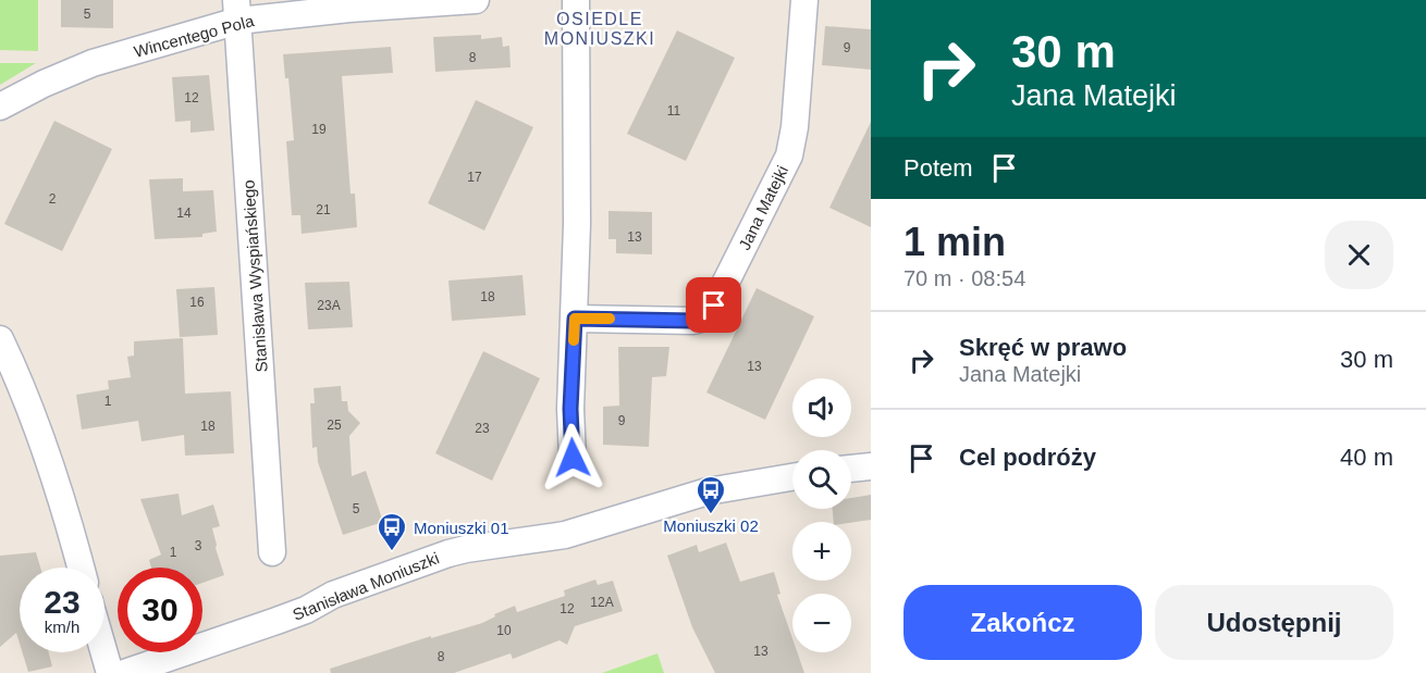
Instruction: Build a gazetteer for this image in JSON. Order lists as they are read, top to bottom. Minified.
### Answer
{"streets":{"street":["Wincentego Pola","Jana Matejki","Stanisława Wyspiańskiego","Stanisława Moniuszki"]},"crossings":[["Wincentego Pola","Stanisława Wyspiańskiego"]],"districts":["OSIEDLE MONIUSZKI"],"places":{"bus stop":["Moniuszki 02","Moniuszki 01"]},"house_numbers":["5","9","8","12","11","19","17","2","21","14","13","18","16","23A","13","1","9","25","18","23","5","3","1","12A","12","10","13","8"],"page":{"turn":["30 m","Jana Matejki"],"then":"Potem","heading":["1 min","70 m · 08:54"],"list":[{"name":"Skręć w prawo","note":"Jana Matejki","value":"30 m"},{"name":"Cel podróży","value":"40 m"}],"map_buttons":["+","−"],"speed":"23 km/h","limit":"30","buttons":["Zakończ","Udostępnij"]}}
